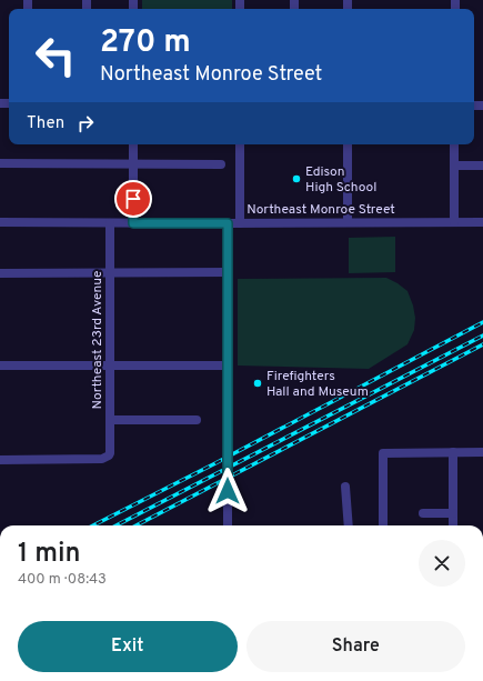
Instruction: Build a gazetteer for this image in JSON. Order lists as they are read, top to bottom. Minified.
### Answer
{"streets":{"street":["Northeast Monroe Street","Northeast 23rd Avenue"]},"crossings":[["Northeast Monroe Street","Northeast 23rd Avenue"]],"places":["Edison High School","Firefighters Hall and Museum"],"page":{"turn":["270 m","Northeast Monroe Street"],"then":"Then","heading":["1 min","400 m · 08:43"],"buttons":["Exit","Share"]}}
